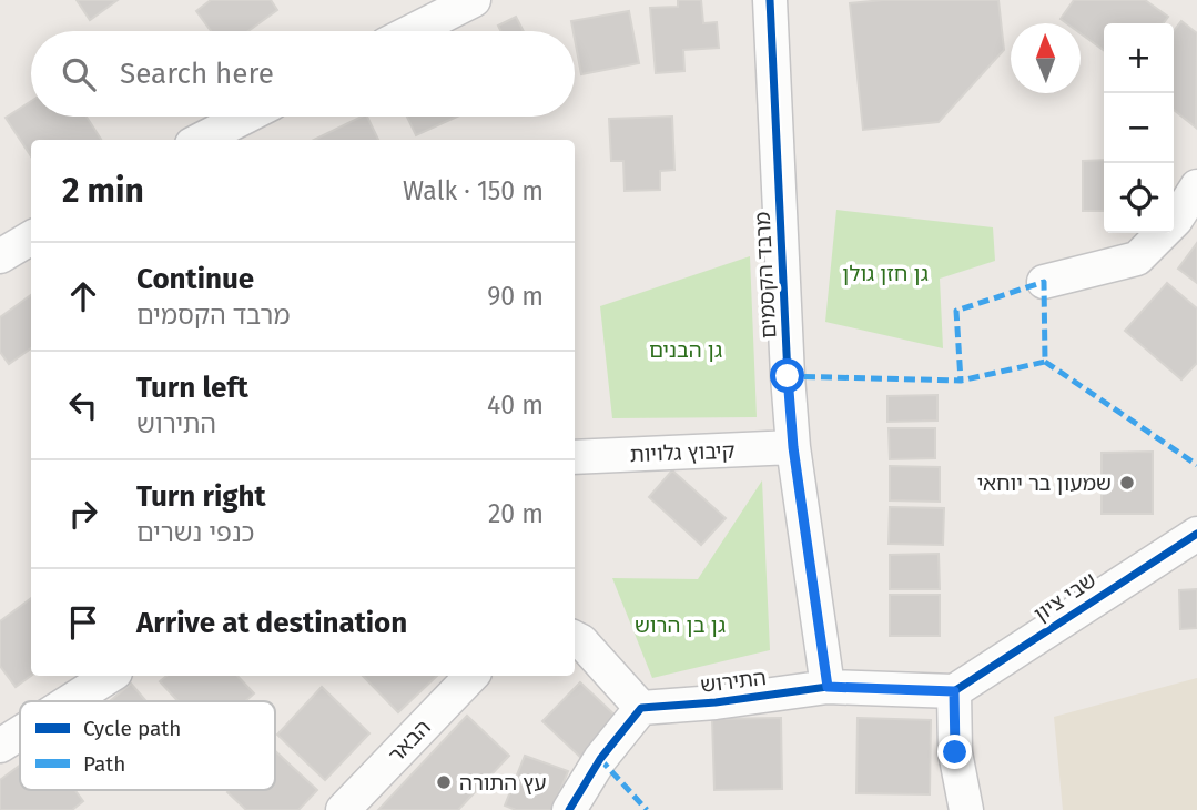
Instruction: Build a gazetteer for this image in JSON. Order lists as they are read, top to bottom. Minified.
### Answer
{"streets":{"street":["מרבד הקסמים","קיבוץ גלויות","שבי ציון","התירוש","הבאר"]},"crossings":[["מרבד הקסמים","קיבוץ גלויות"],["מרבד הקסמים","התירוש"],["שבי ציון","התירוש"]],"parks":["גן חזן גולן","גן הבנים","גן בן הרוש"],"places":["שמעון בר יוחאי","עץ התורה"],"legend":["Cycle path","Path"],"north":"top","page":{"map_buttons":["+","−"],"search":"Search here","heading":["2 min","Walk · 150 m"],"list":[["Continue","מרבד הקסמים","90 m"],["Turn left","התירוש","40 m"],["Turn right","כנפי נשרים","20 m"],"Arrive at destination"]}}
